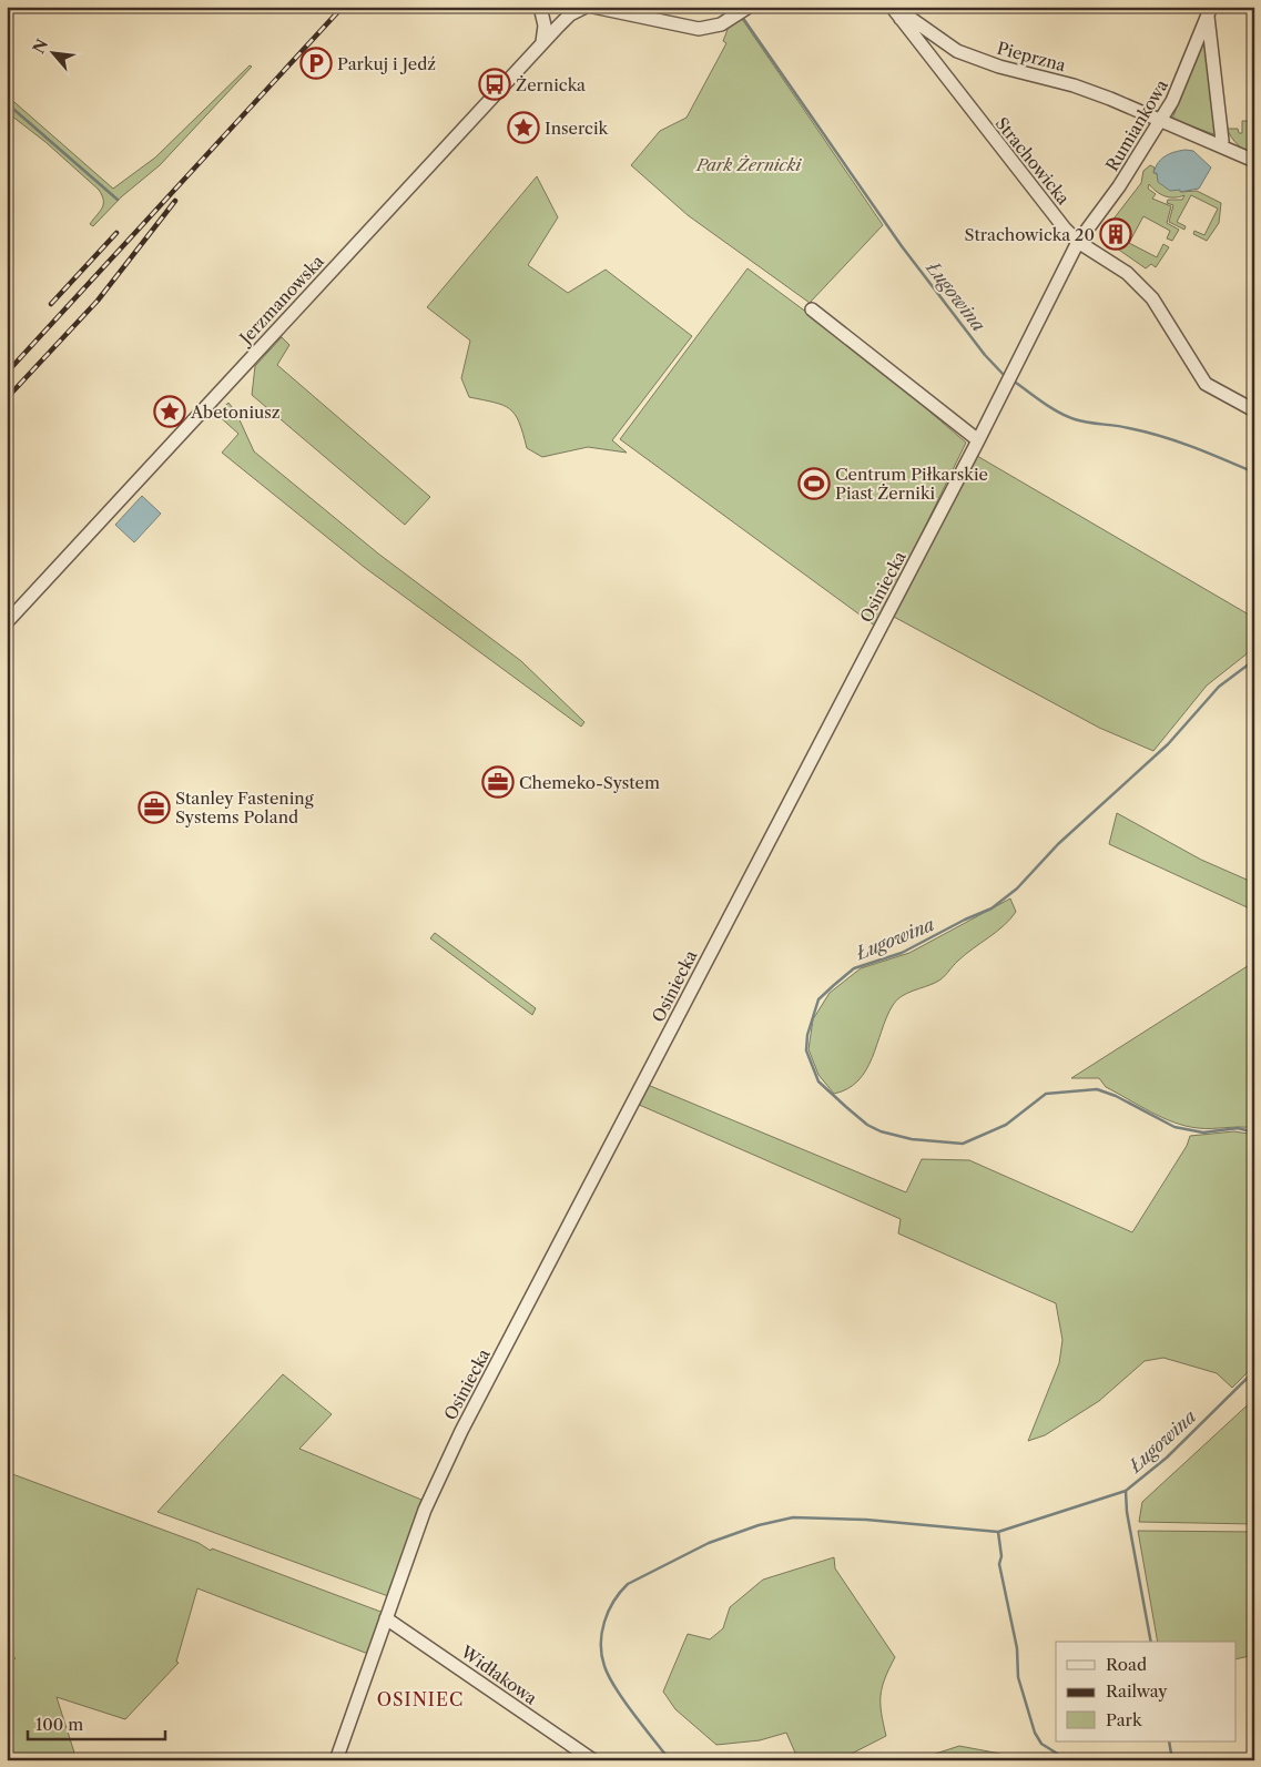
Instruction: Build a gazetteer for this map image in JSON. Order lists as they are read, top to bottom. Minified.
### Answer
{"streets":{"street":["Pieprzna","Rumiankowa","Strachowicka","Jerzmanowska","Osiniecka","Widłakowa"]},"crossings":[["Pieprzna","Rumiankowa"],["Pieprzna","Strachowicka"],["Rumiankowa","Strachowicka"],["Rumiankowa","Osiniecka"],["Strachowicka","Osiniecka"],["Osiniecka","Widłakowa"]],"districts":["OSINIEC"],"water":["Ługowina"],"parks":["Park Żernicki"],"places":{"parking":["Parkuj i Jedź"],"bus stop":["Żernicka"],"place":["Insercik","Abetoniusz"],"building":["Strachowicka 20"],"sports":["Centrum Piłkarskie Piast Żerniki"],"office":["Chemeko-System","Stanley Fastening Systems Poland"]},"legend":["Road","Railway","Park"],"scale_bar":"100 m","north":"top left"}
